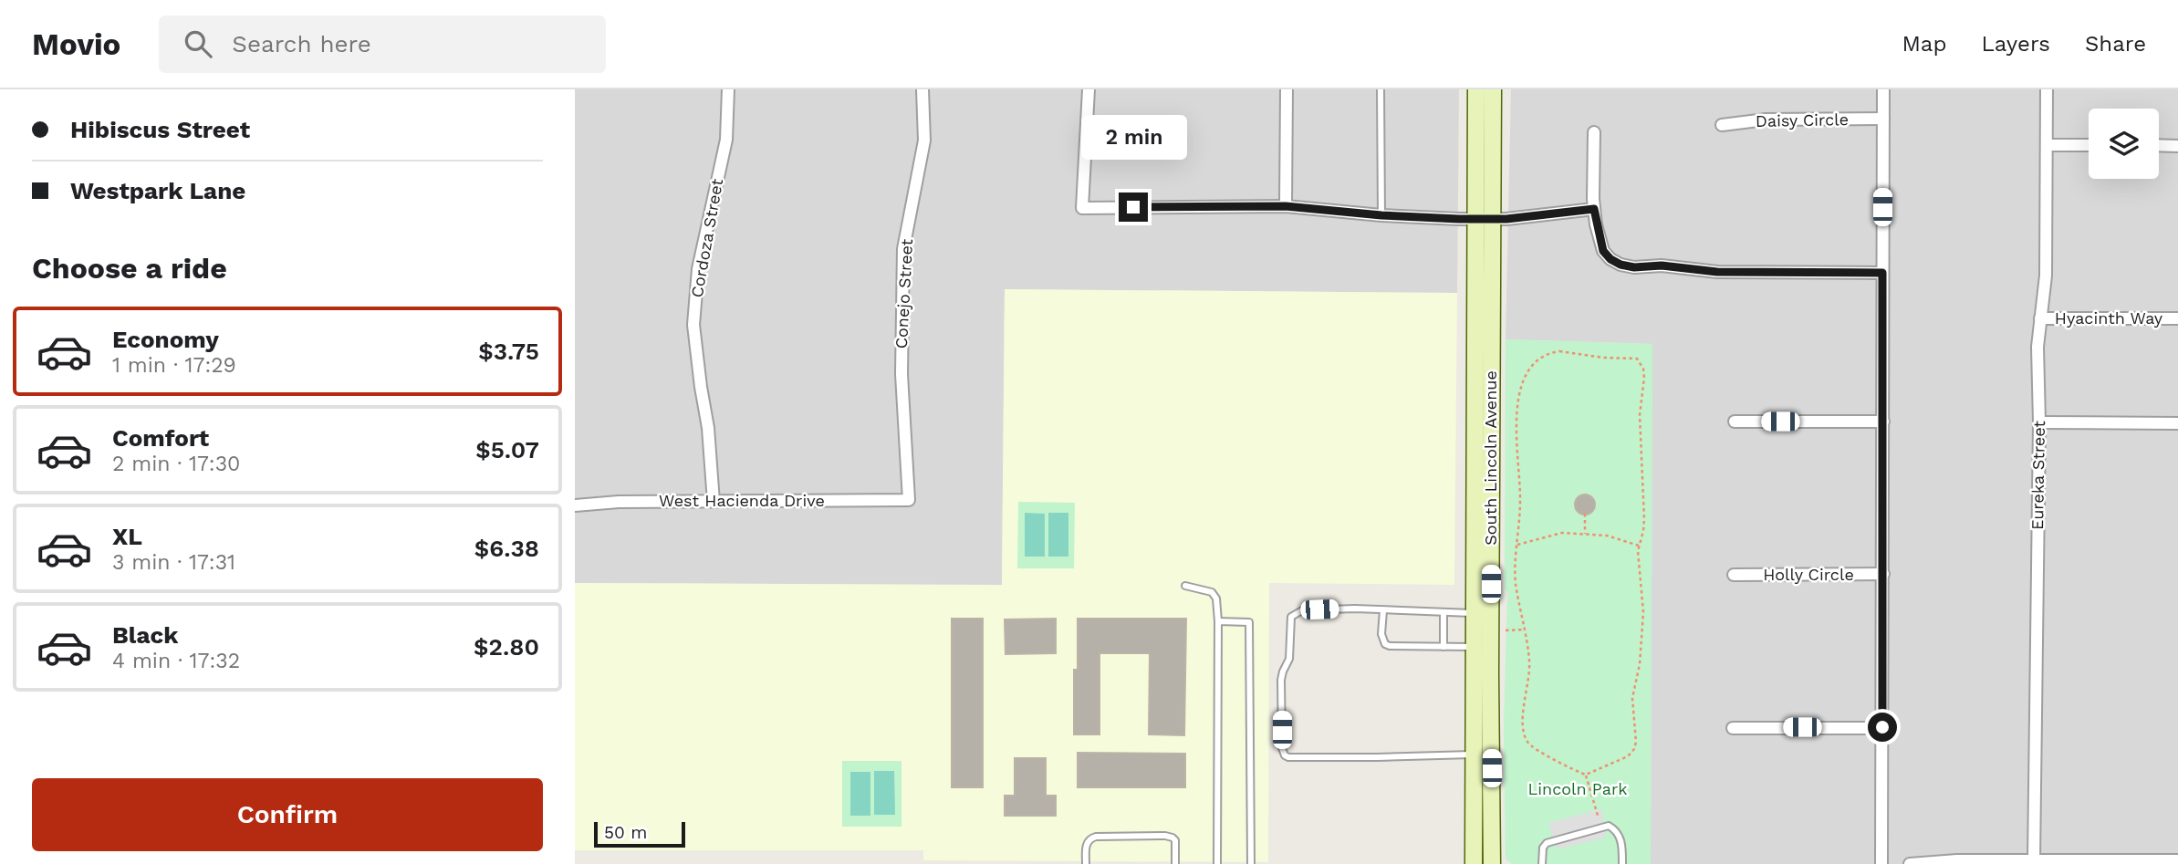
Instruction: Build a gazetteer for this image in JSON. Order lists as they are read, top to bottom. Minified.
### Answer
{"streets":{"main road":["South Lincoln Avenue"],"street":["Daisy Circle","Cordoza Street","Conejo Street","Hyacinth Way","Eureka Street","West Hacienda Drive","Holly Circle"]},"crossings":[["Cordoza Street","West Hacienda Drive"],["Conejo Street","West Hacienda Drive"],["Hyacinth Way","Eureka Street"]],"parks":["Lincoln Park"],"scale_bar":"50 m","page":{"header":"Movio","search":"Search here","nav":["Map","Layers","Share"],"banner":["Hibiscus Street","Westpark Lane"],"bubble":"2 min","heading":"Choose a ride","list":[{"name":"Economy","note":"1 min · 17:29","value":"$3.75"},{"name":"Comfort","note":"2 min · 17:30","value":"$5.07"},{"name":"XL","note":"3 min · 17:31","value":"$6.38"},{"name":"Black","note":"4 min · 17:32","value":"$2.80"}],"buttons":"Confirm","scale":"50 m"}}
